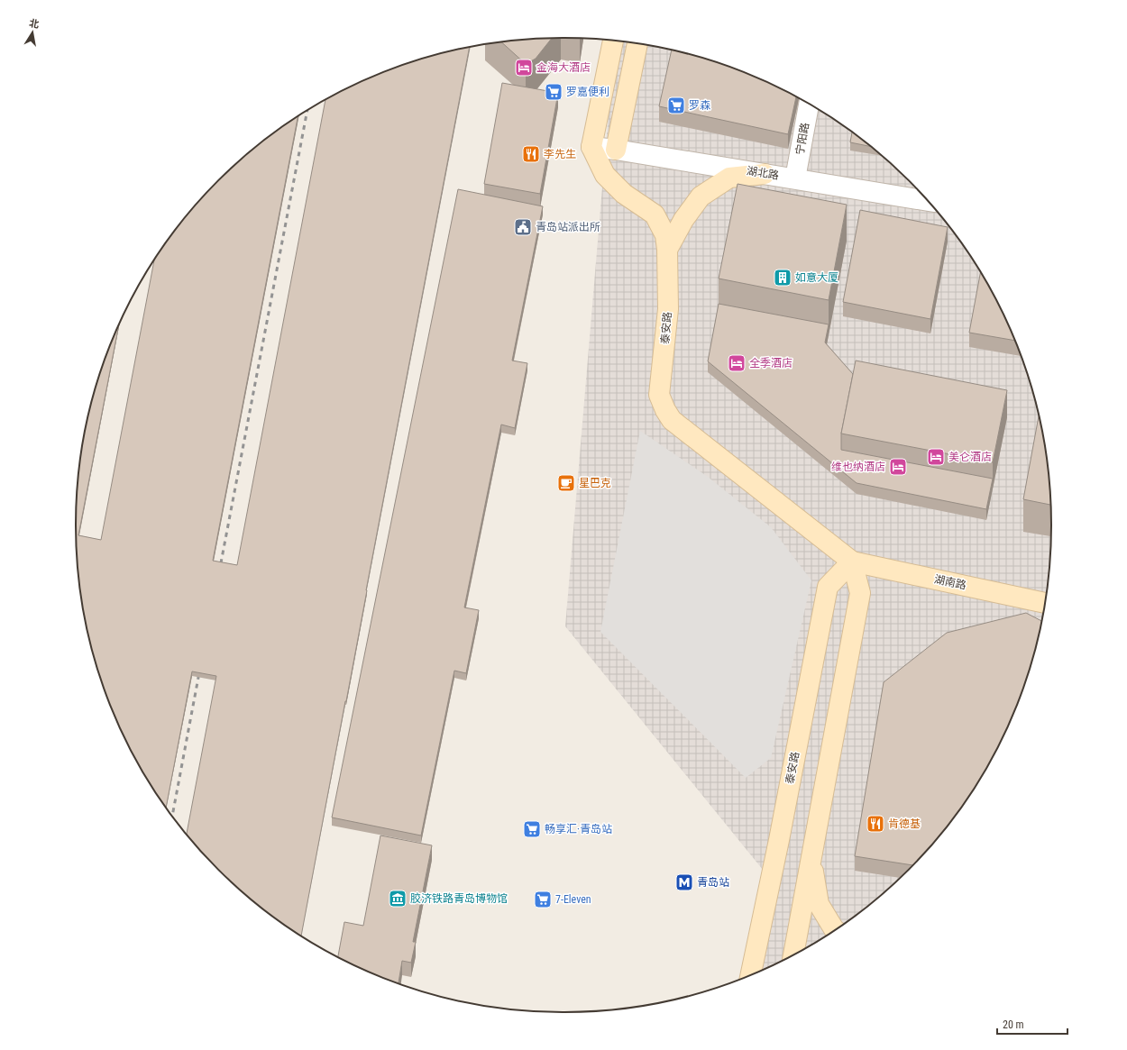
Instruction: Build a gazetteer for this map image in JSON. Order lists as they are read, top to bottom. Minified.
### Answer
{"streets":{"street":["宁阳路","湖北路","泰安路","湖南路"]},"crossings":[["宁阳路","湖北路"],["湖北路","泰安路"],["泰安路","湖南路"]],"places":{"hotel":["金海大酒店","全季酒店","美仑酒店","维也纳酒店"],"supermarket":["罗嘉便利","罗森","畅享汇·青岛站","7-Eleven"],"restaurant":["李先生","肯德基"],"public building":["青岛站派出所"],"building":["如意大厦"],"cafe":["星巴克"],"metro station":["青岛站"],"museum":["胶济铁路青岛博物馆"]},"scale_bar":"20 m","north":"top"}
